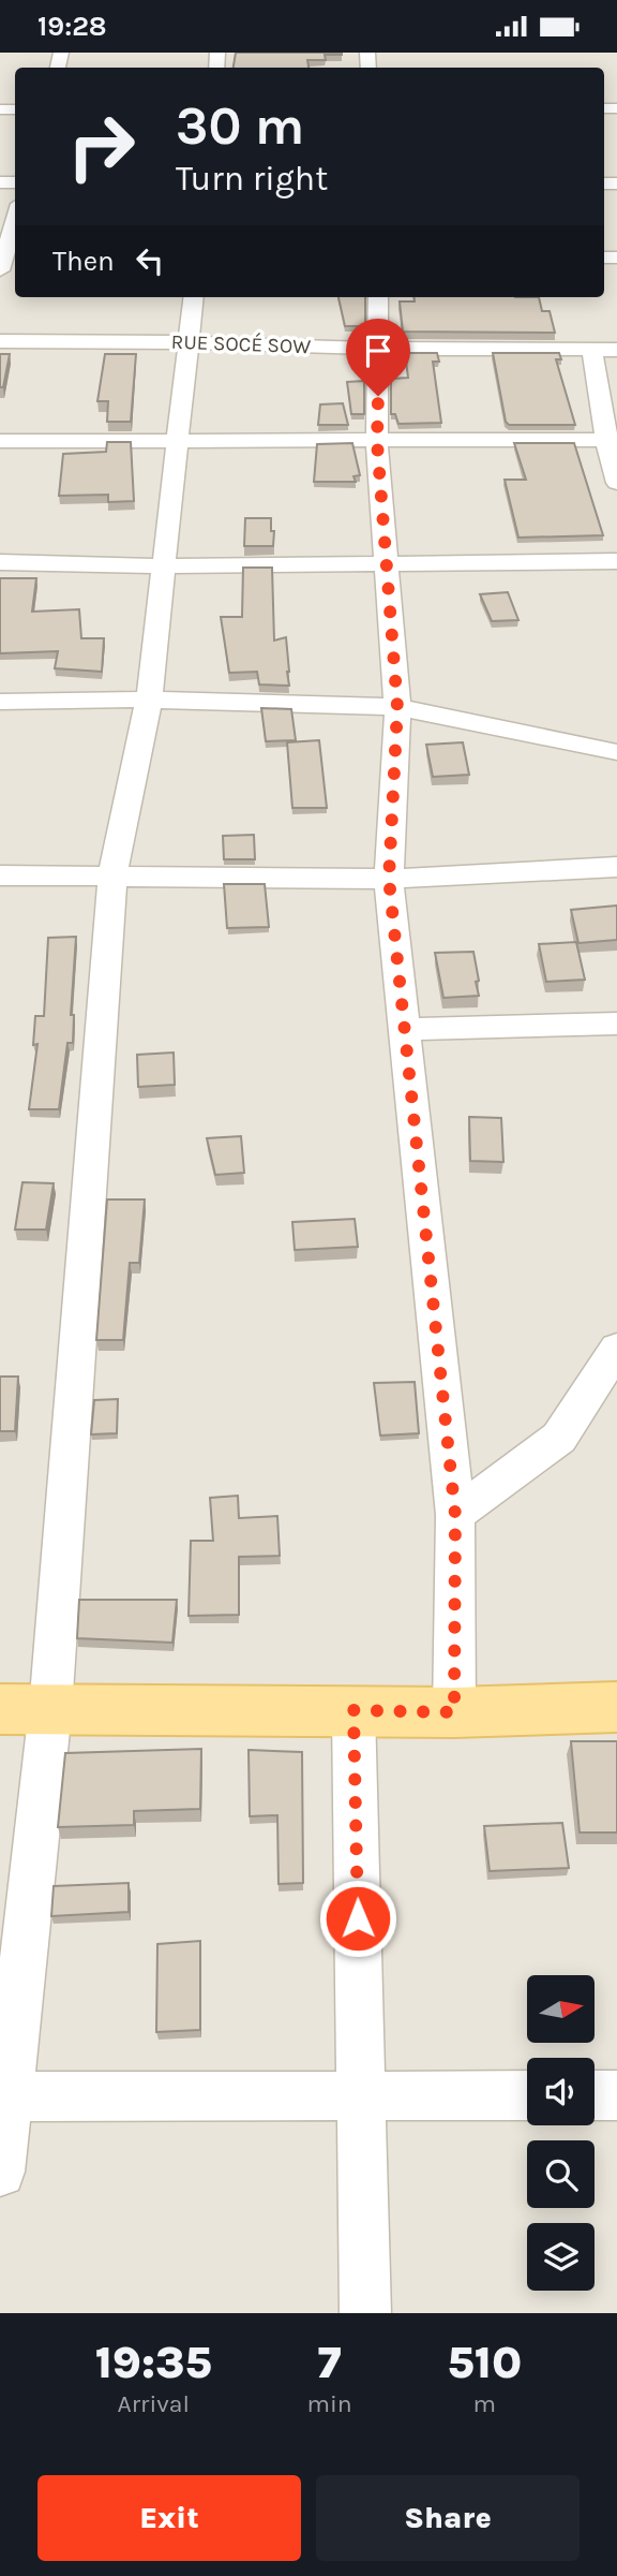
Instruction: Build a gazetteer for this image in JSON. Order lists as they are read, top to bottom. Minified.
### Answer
{"streets":{"street":["RUE SOCÉ SOW"]},"north":"right","page":{"status":"19:28","turn":["30 m","Turn right"],"then":"Then","eta":["19:35","Arrival","7","min","510","m"],"buttons":["Exit","Share"]}}
